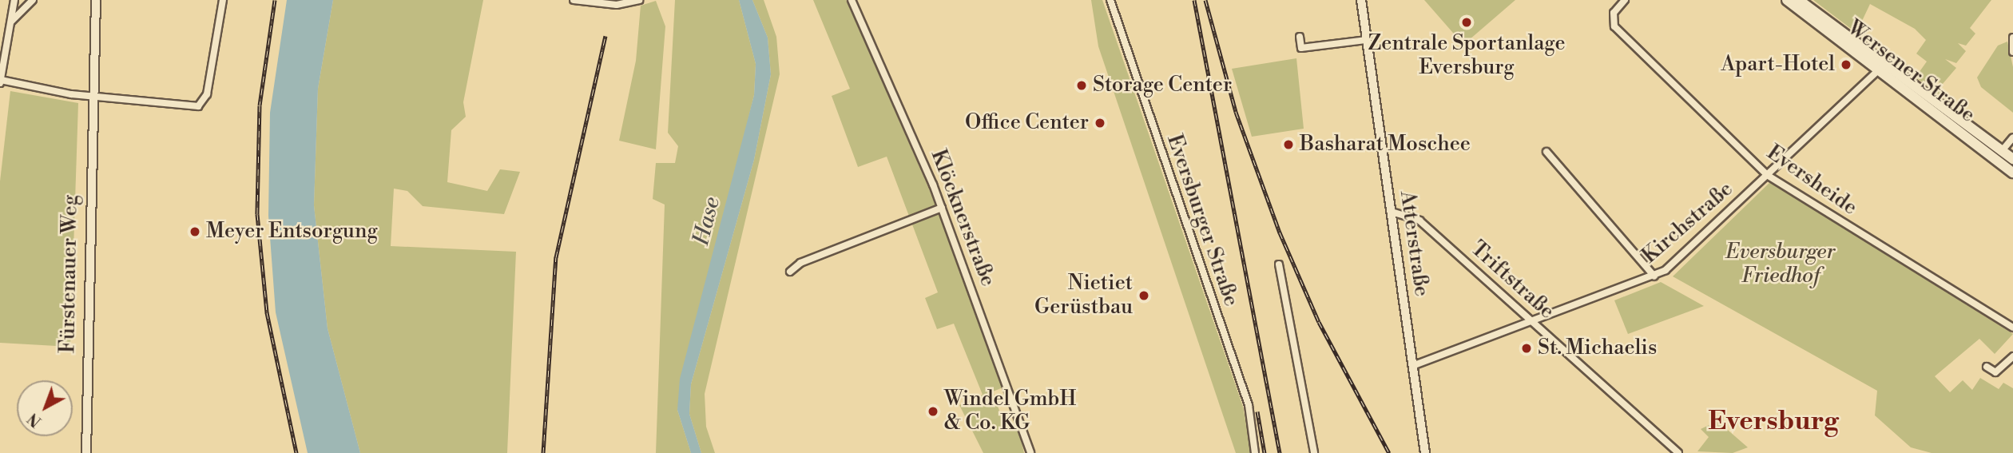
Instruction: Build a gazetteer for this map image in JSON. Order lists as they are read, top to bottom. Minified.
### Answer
{"streets":{"main road":["Wersener Straße"],"street":["Eversheide","Klöcknerstraße","Eversburger Straße","Kirchstraße","Atterstraße","Fürstenauer Weg","Triftstraße"]},"crossings":[["Wersener Straße","Kirchstraße"],["Eversheide","Kirchstraße"],["Kirchstraße","Atterstraße"],["Kirchstraße","Triftstraße"],["Atterstraße","Triftstraße"]],"districts":["Eversburg"],"water":["Hase"],"parks":["Eversburger Friedhof"],"places":["Zentrale Sportanlage Eversburg","Apart-Hotel","Storage Center","Office Center","Basharat Moschee","Meyer Entsorgung","Nietiet Gerüstbau","St. Michaelis","Windel GmbH & Co. KG"],"north":"bottom left"}
